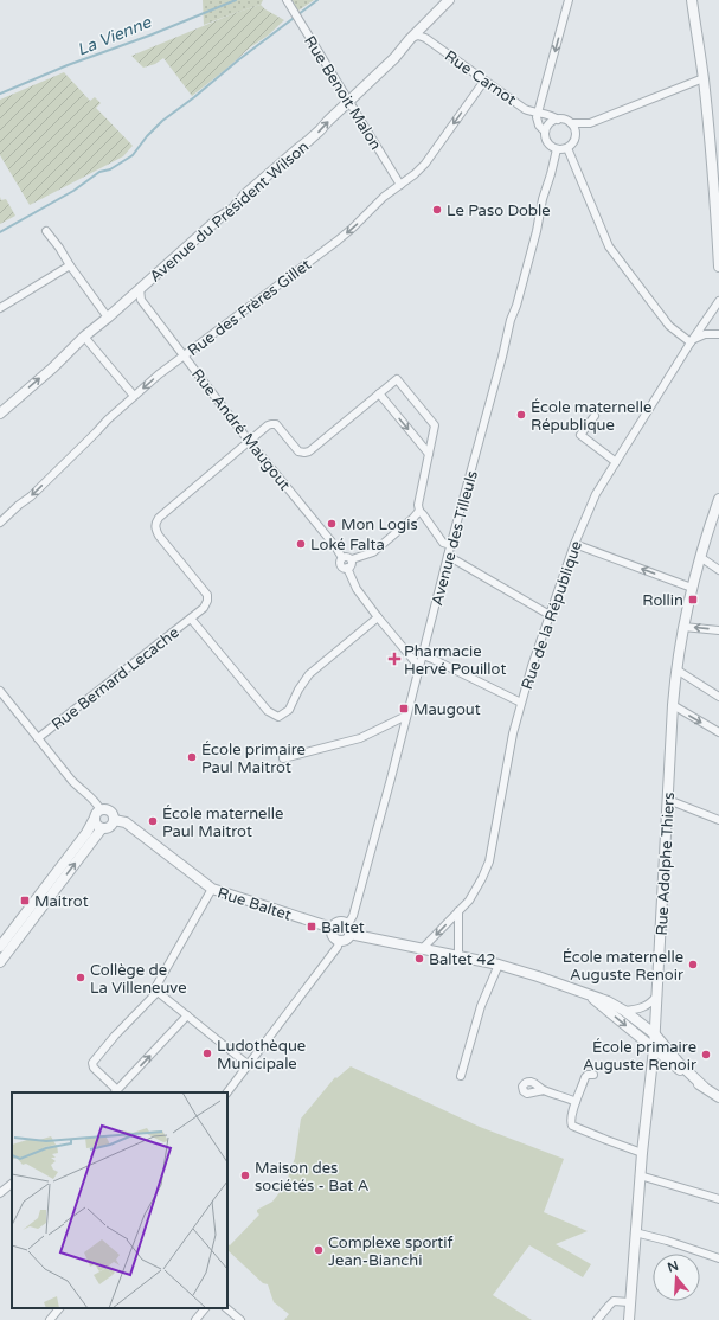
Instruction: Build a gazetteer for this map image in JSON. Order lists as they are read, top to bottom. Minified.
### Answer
{"streets":{"street":["Rue Carnot","Rue Benoit Malon","Avenue du Président Wilson","Rue des Frères Gillet","Rue André Maugout","Avenue des Tilleuls","Rue de la République","Rue Bernard Lecache","Rue Adolphe Thiers","Rue Baltet"]},"crossings":[["Rue Carnot","Rue des Frères Gillet"],["Rue Carnot","Avenue des Tilleuls"],["Rue Benoit Malon","Avenue du Président Wilson"],["Rue Benoit Malon","Rue des Frères Gillet"],["Rue des Frères Gillet","Rue André Maugout"],["Rue André Maugout","Rue Bernard Lecache"],["Avenue des Tilleuls","Rue Baltet"]],"one_way":["Avenue du Président Wilson","Rue des Frères Gillet"],"water":["La Vienne"],"places":{"other":["Le Paso Doble","École maternelle République","Mon Logis","Loké Falta","École primaire Paul Maitrot","École maternelle Paul Maitrot","Baltet 42","École maternelle Auguste Renoir","Collège de La Villeneuve","Ludothèque Municipale","École primaire Auguste Renoir","Maison des sociétés - Bat A","Complexe sportif Jean-Bianchi"],"transit":["Rollin","Maugout","Maitrot","Baltet"],"health":["Pharmacie Hervé Pouillot"]},"north":"top"}
